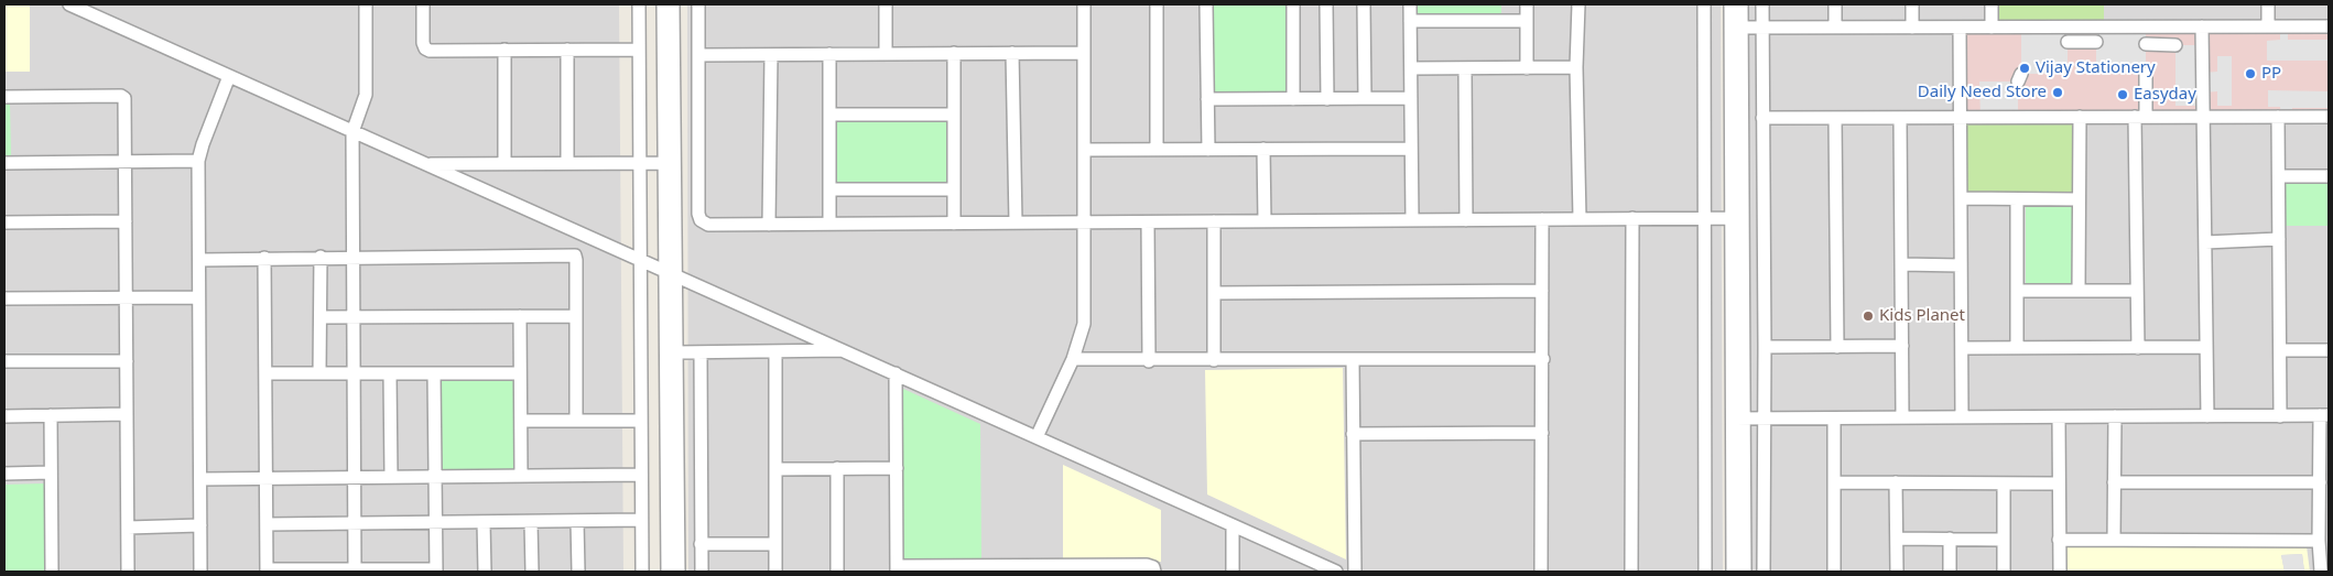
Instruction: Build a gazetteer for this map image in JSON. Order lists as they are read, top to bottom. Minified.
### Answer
{"places":["Vijay Stationery","PP","Daily Need Store","Easyday","Kids Planet"]}
